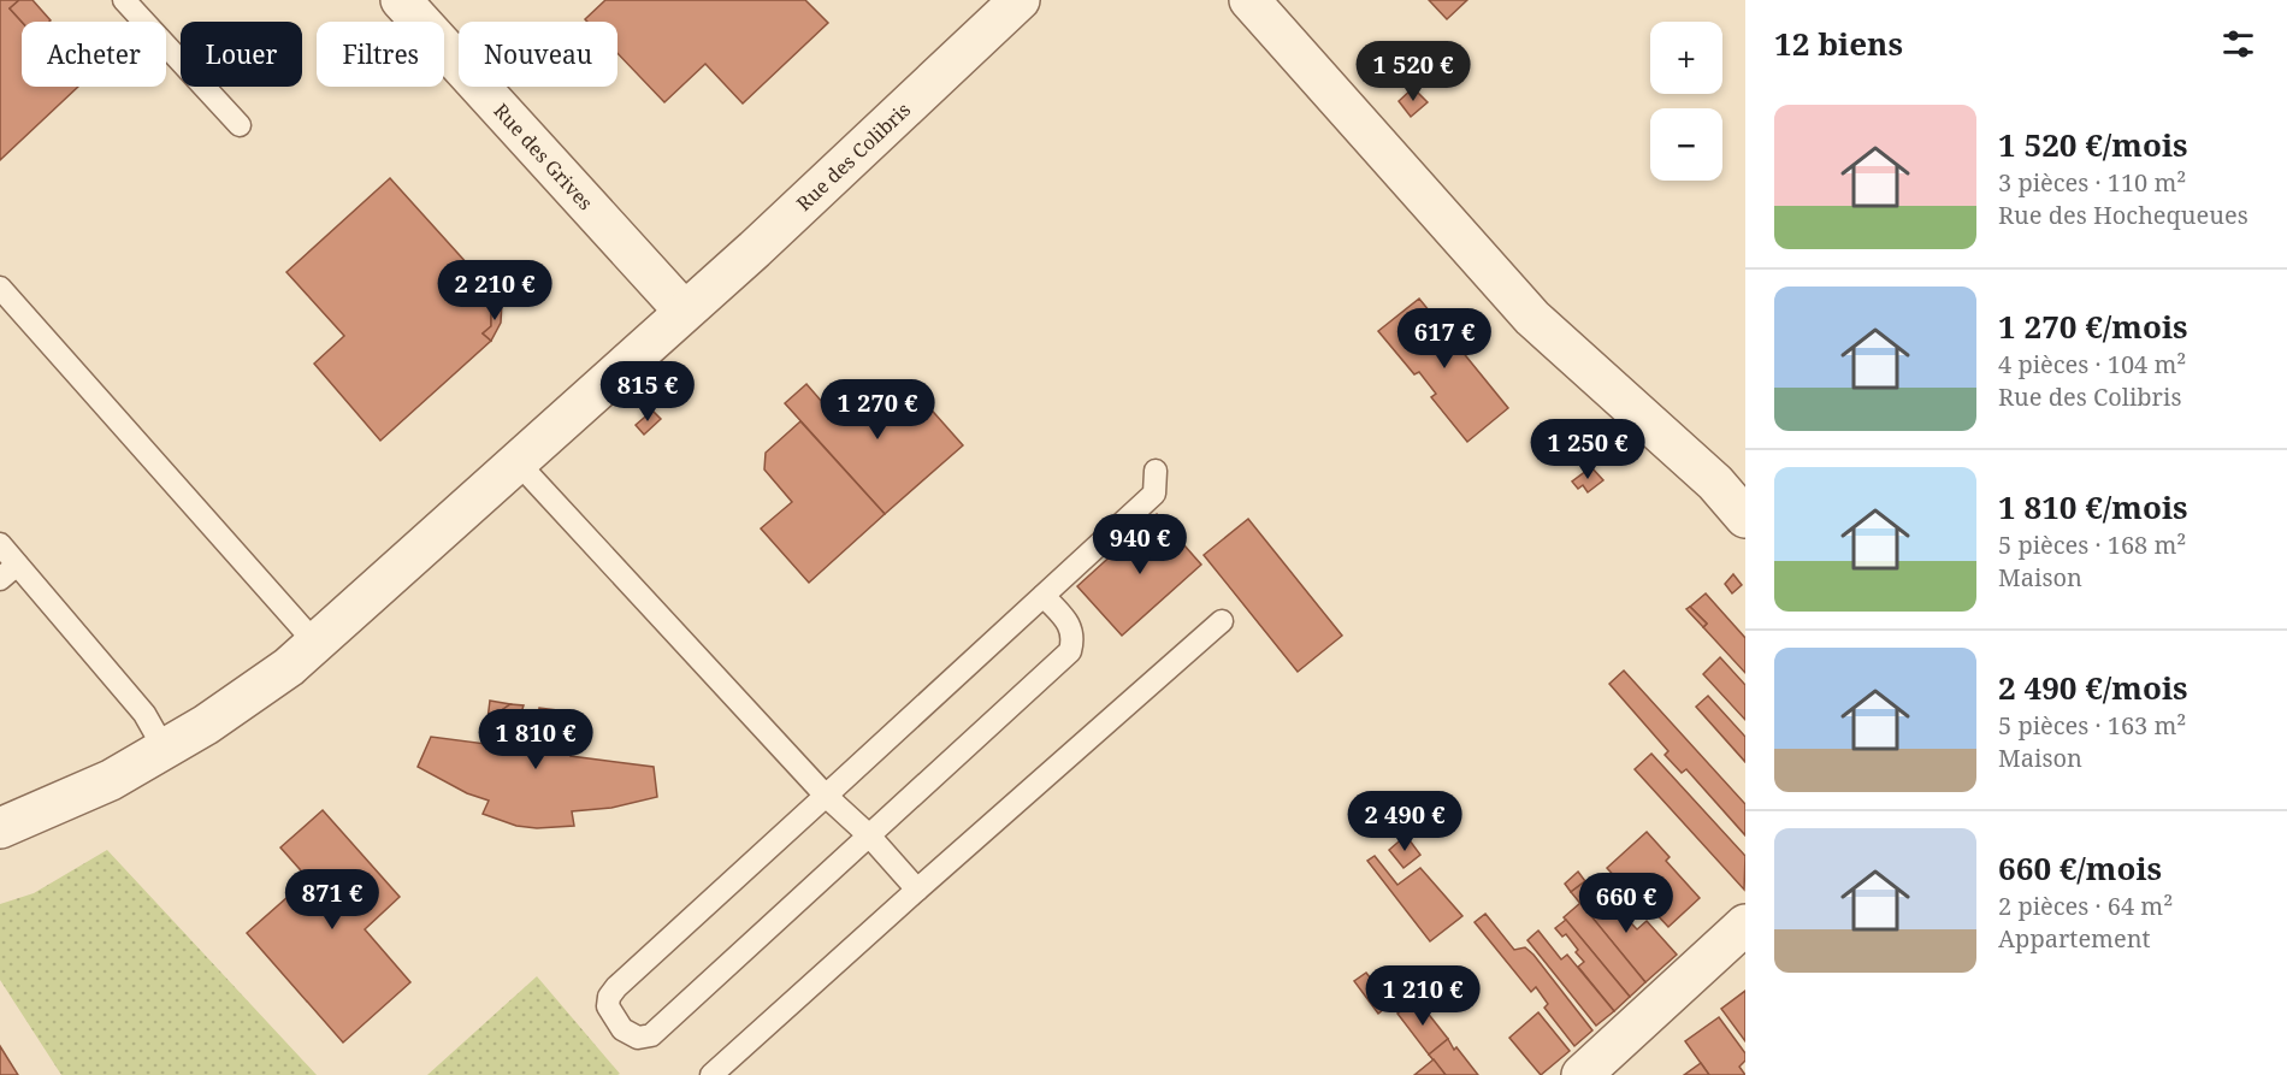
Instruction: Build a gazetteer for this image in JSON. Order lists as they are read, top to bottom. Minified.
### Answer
{"streets":{"street":["Rue des Grives","Rue des Colibris"]},"crossings":[["Rue des Grives","Rue des Colibris"]],"page":{"heading":"12 biens","map_buttons":["+","−"],"chip":["Acheter","Louer","Filtres","Nouveau"],"price":["1 520 €","2 210 €","617 €","815 €","1 270 €","1 250 €","940 €","1 810 €","2 490 €","871 €","660 €","1 210 €"],"list":[{"name":"1 520 €/mois","note":"3 pièces · 110 m² · Rue des Hochequeues"},{"name":"1 270 €/mois","note":"4 pièces · 104 m² · Rue des Colibris"},{"name":"1 810 €/mois","note":"5 pièces · 168 m² · Maison"},{"name":"2 490 €/mois","note":"5 pièces · 163 m² · Maison"},{"name":"660 €/mois","note":"2 pièces · 64 m² · Appartement"}]}}
